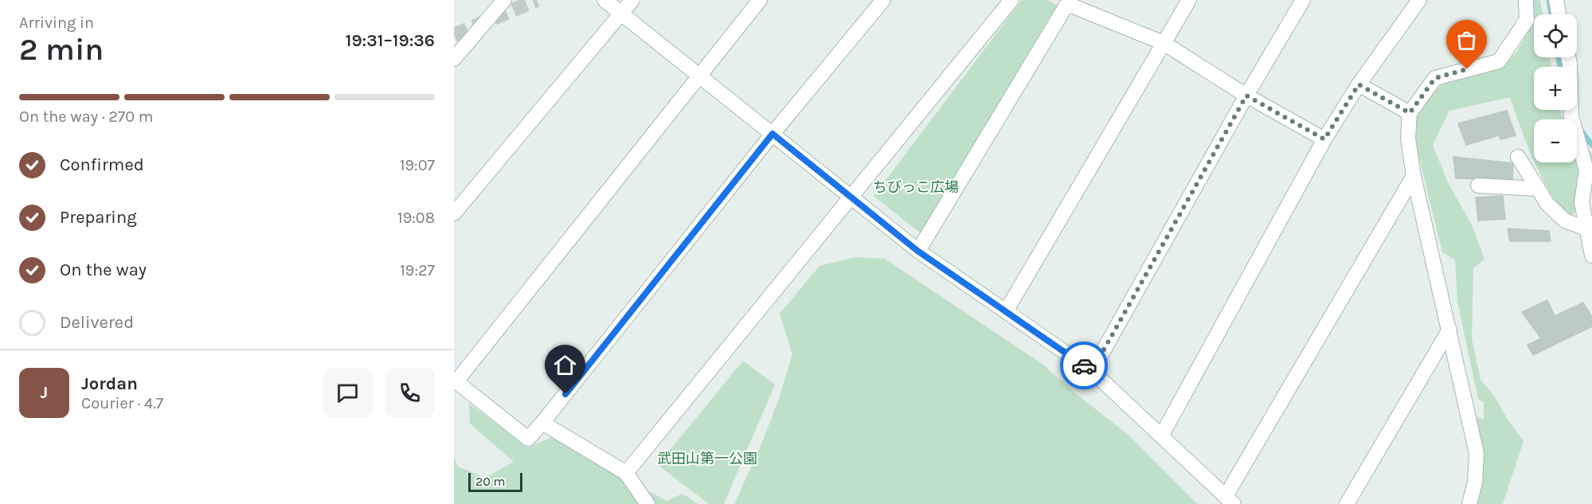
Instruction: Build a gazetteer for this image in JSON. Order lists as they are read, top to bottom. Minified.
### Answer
{"parks":["ちびっこ広場","武田山第一公園"],"scale_bar":"20 m","page":{"heading":["2 min","Arriving in","19:31–19:36"],"panel":["Jordan","Courier · 4.7"],"map_buttons":["+","−"],"bar":"On the way · 270 m","list":[["Confirmed","19:07"],["Preparing","19:08"],["On the way","19:27"],"Delivered"],"round":"J","scale":"20 m"}}
